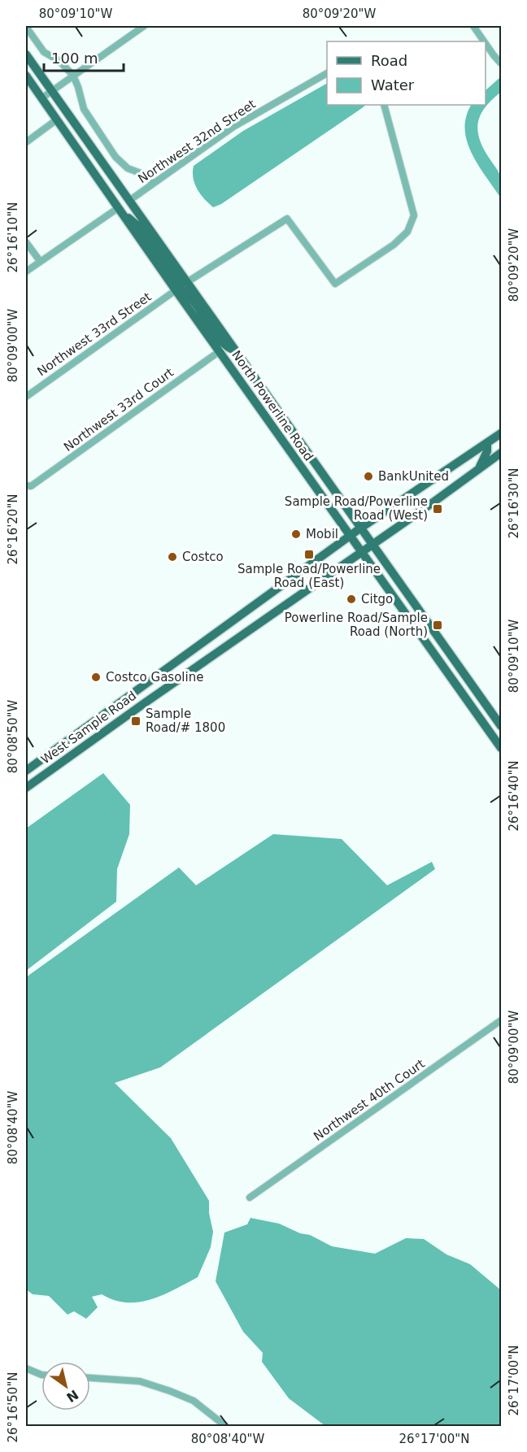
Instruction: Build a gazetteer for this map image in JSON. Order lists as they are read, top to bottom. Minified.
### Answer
{"streets":{"main road":["North Powerline Road","West Sample Road"],"street":["Northwest 32nd Street","Northwest 33rd Street","Northwest 33rd Court","Northwest 40th Court"]},"crossings":[["Northwest 32nd Street","North Powerline Road"],["Northwest 33rd Street","North Powerline Road"],["North Powerline Road","Northwest 33rd Court"],["North Powerline Road","West Sample Road"]],"places":{"other":["BankUnited","Mobil","Costco","Citgo","Costco Gasoline"],"transit":["Sample Road/Powerline Road (West)","Sample Road/Powerline Road (East)","Powerline Road/Sample Road (North)","Sample Road/# 1800"]},"legend":["Road","Water"],"scale_bar":"100 m","north":"bottom right","coordinates":["80°09'10\"W","80°09'20\"W","26°16'10\"N","80°09'00\"W","26°16'30\"N","26°16'20\"N","80°08'50\"W","26°16'40\"N","80°08'40\"W","26°17'00\"N","26°16'50\"N"]}
